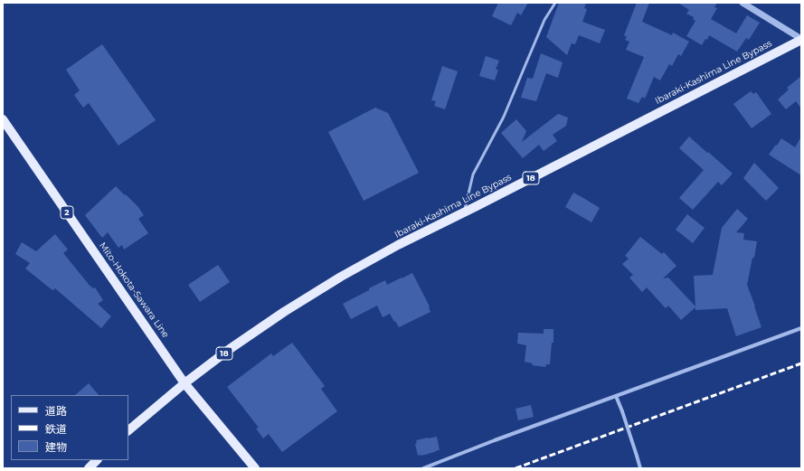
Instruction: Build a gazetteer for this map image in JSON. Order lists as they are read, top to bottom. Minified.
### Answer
{"streets":{"main road":["Ibaraki-Kashima Line Bypass","18","2","Mito-Hokota-Sawara Line"]},"crossings":[["Ibaraki-Kashima Line Bypass","Mito-Hokota-Sawara Line"]],"legend":["道路","鉄道","建物"]}
